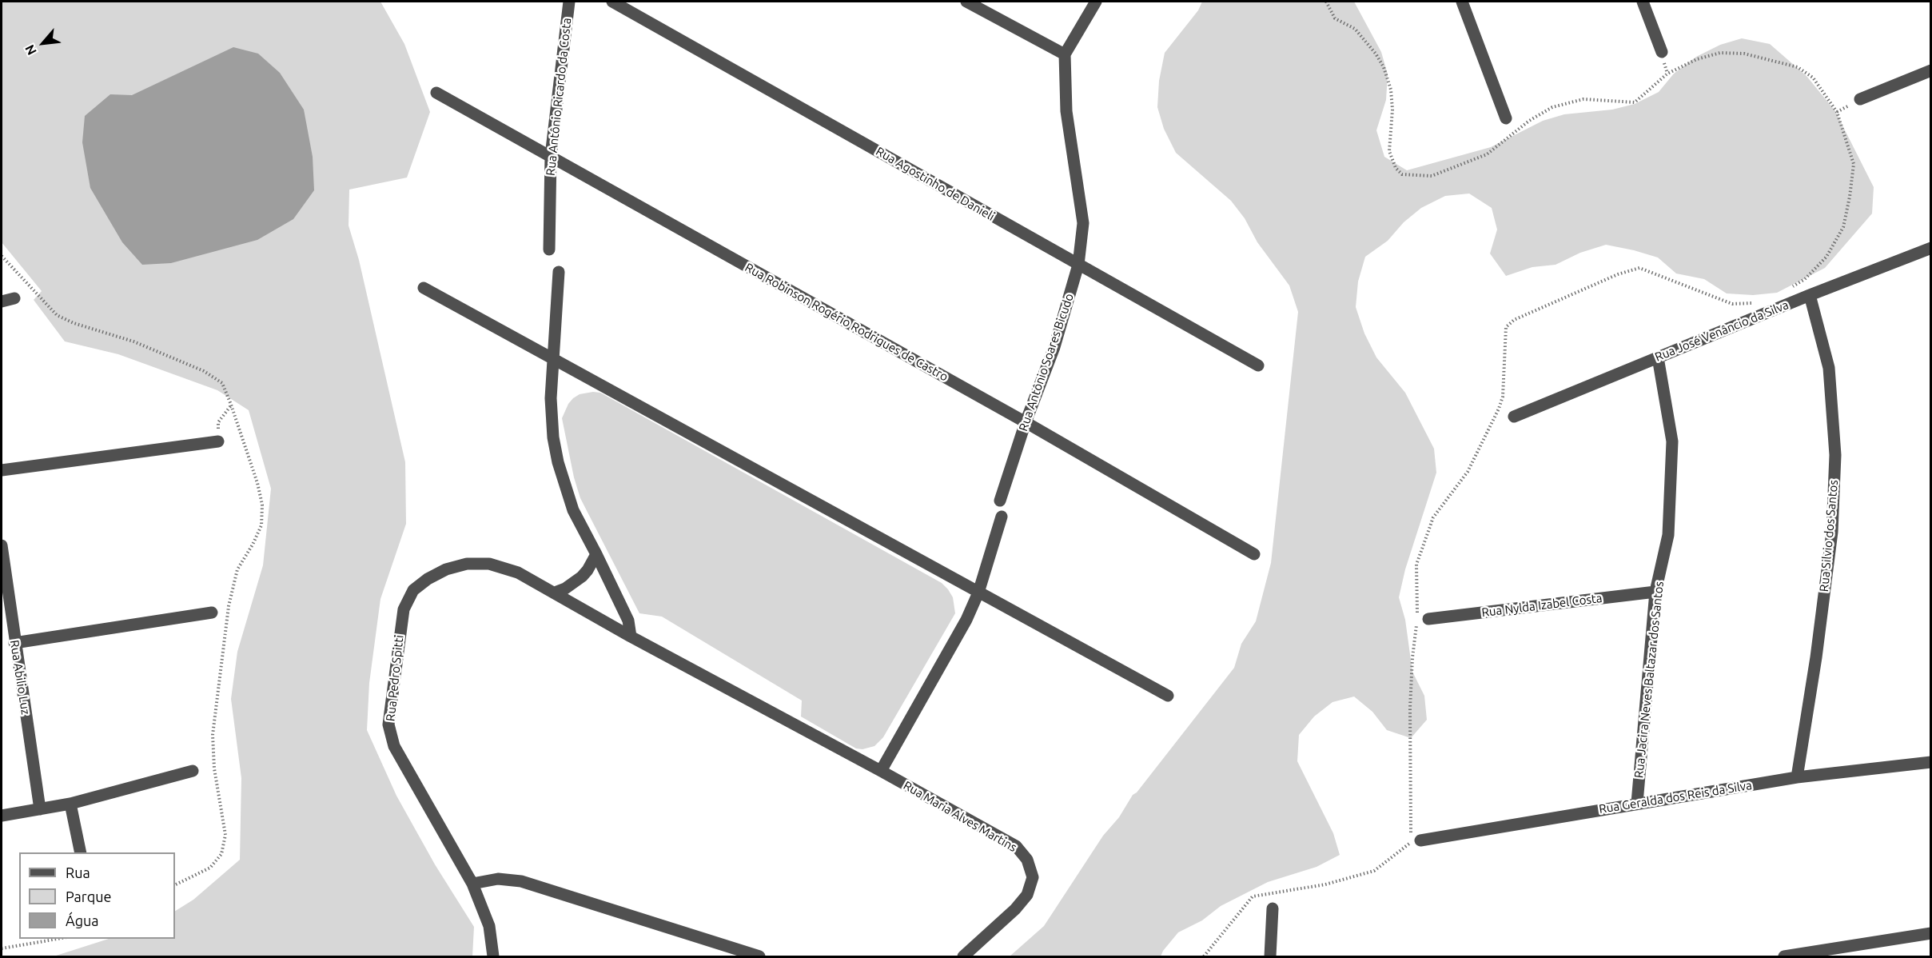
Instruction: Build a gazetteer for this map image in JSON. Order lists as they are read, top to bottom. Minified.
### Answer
{"streets":{"street":["Rua Antônio Ricardo da Costa","Rua Agostinho de Danieli","Rua Robinson Rogério Rodrigues de Castro","Rua José Venâncio da Silva","Rua Antônio Soares Bicudo","Rua Silvio dos Santos","Rua Nylda Izabel Costa","Rua Abilio Luz","Rua Pedro Spitti","Rua Jacira Neves Baltazar dos Santos","Rua Geralda dos Reis da Silva","Rua Maria Alves Martins"]},"crossings":[["Rua Antônio Ricardo da Costa","Rua Robinson Rogério Rodrigues de Castro"],["Rua Agostinho de Danieli","Rua Antônio Soares Bicudo"],["Rua Robinson Rogério Rodrigues de Castro","Rua Antônio Soares Bicudo"],["Rua José Venâncio da Silva","Rua Silvio dos Santos"],["Rua José Venâncio da Silva","Rua Jacira Neves Baltazar dos Santos"],["Rua Silvio dos Santos","Rua Geralda dos Reis da Silva"],["Rua Nylda Izabel Costa","Rua Jacira Neves Baltazar dos Santos"],["Rua Pedro Spitti","Rua Maria Alves Martins"],["Rua Jacira Neves Baltazar dos Santos","Rua Geralda dos Reis da Silva"]],"legend":["Rua","Parque","Água"],"north":"bottom left"}
